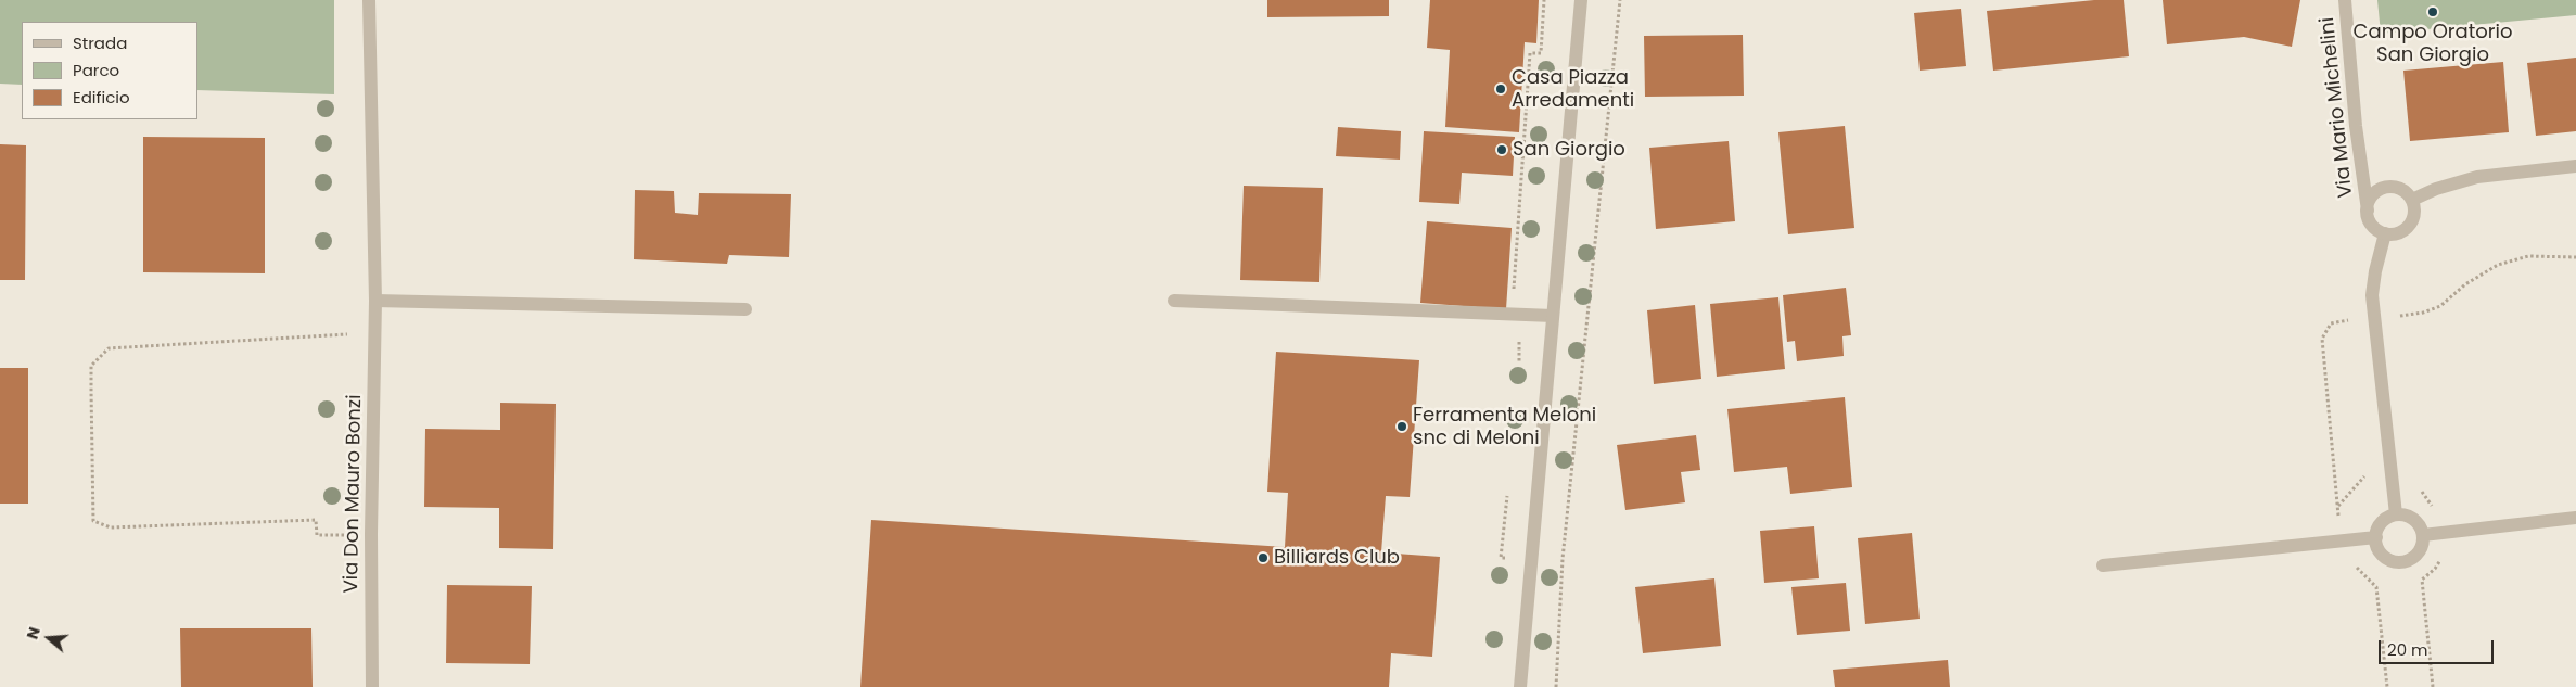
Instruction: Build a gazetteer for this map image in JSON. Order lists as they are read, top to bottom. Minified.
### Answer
{"streets":{"street":["Via Mario Michelini","Via Don Mauro Bonzi"]},"places":["Campo Oratorio San Giorgio","Casa Piazza Arredamenti","San Giorgio","Ferramenta Meloni snc di Meloni","Billiards Club"],"legend":["Strada","Parco","Edificio"],"scale_bar":"20 m","north":"left"}
